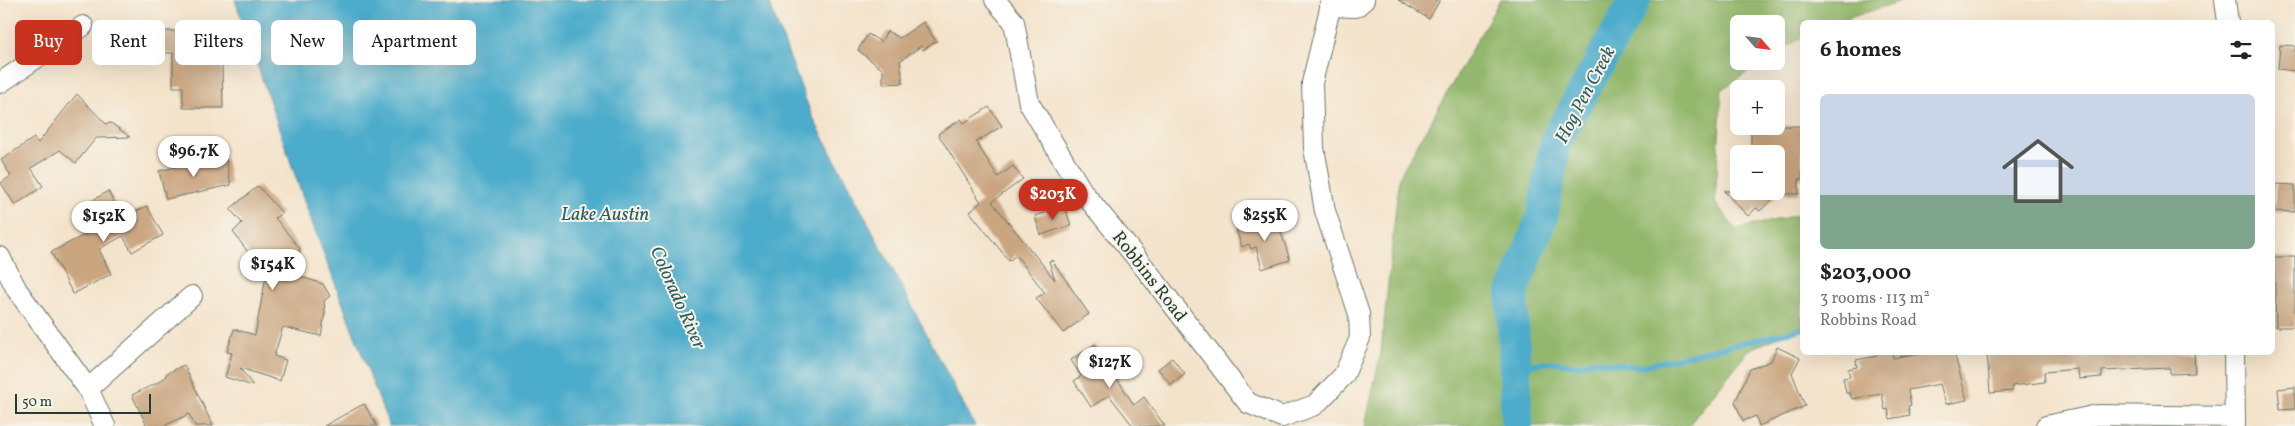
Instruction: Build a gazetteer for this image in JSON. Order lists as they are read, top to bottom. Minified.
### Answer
{"streets":{"street":["Robbins Road"]},"water":["Hog Pen Creek","Lake Austin","Colorado River"],"scale_bar":"50 m","north":"bottom right","page":{"map_buttons":["+","−"],"chip":["Buy","Rent","Filters","New","Apartment"],"heading":"6 homes","list":[{"name":"$203,000","note":"3 rooms · 113 m² · Robbins Road"}],"price":["$96.7K","$203K","$255K","$152K","$154K","$127K"],"scale":"50 m"}}
